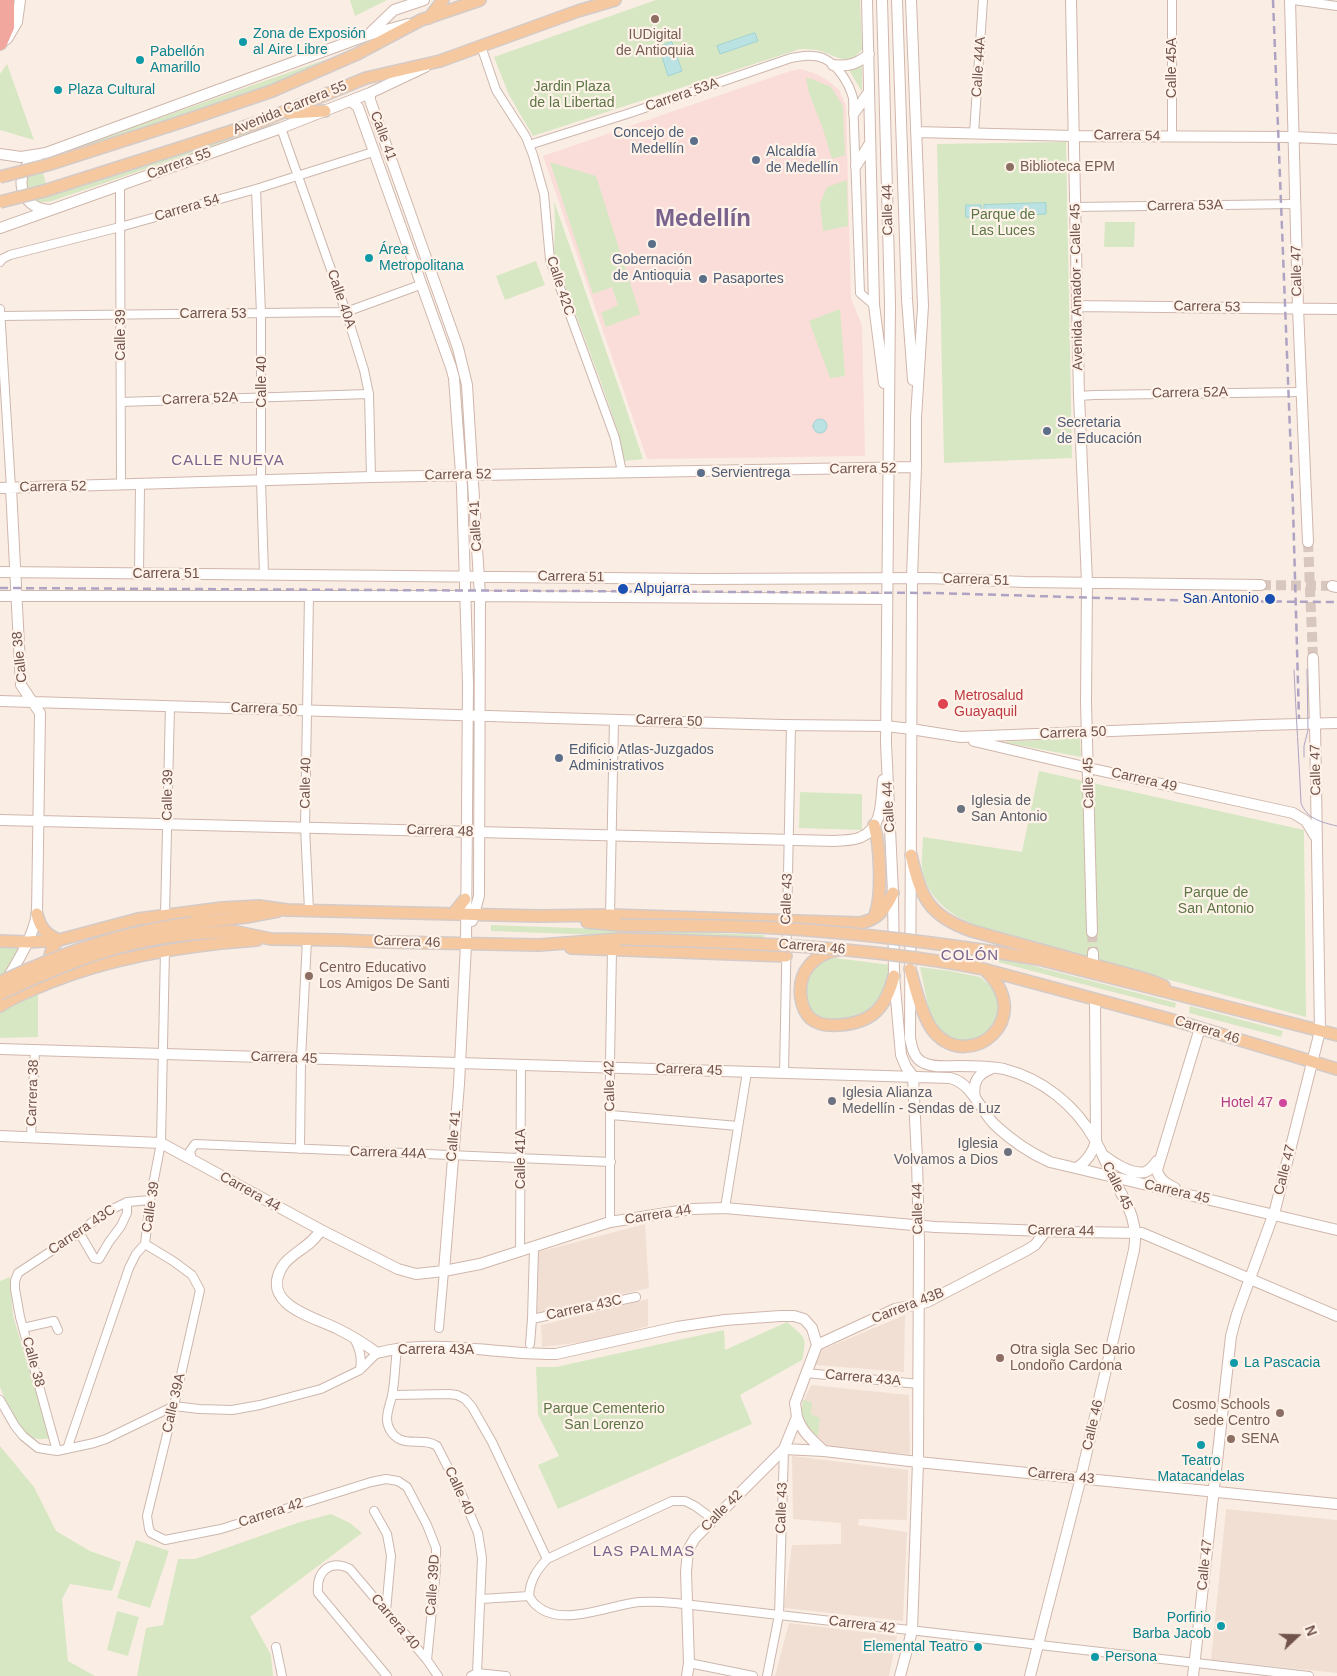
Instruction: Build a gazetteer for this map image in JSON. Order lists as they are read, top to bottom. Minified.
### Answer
{"streets":{"main road":["Avenida Carrera 55","Carrera 46"],"street":["Calle 44A","Calle 45A","Carrera 53A","Calle 41","Carrera 54","Carrera 55","Calle 44","Calle 47","Calle 42C","Avenida Amador - Calle 45","Calle 40A","Carrera 53","Calle 39","Calle 40","Carrera 52A","Carrera 52","Carrera 51","Calle 38","Carrera 50","Carrera 49","Calle 45","Carrera 48","Calle 43","Carrera 45","Calle 42","Carrera 38","Carrera 44A","Calle 41A","Carrera 44","Carrera 43C","Carrera 43B","Carrera 43A","Calle 39A","Calle 46","Carrera 43","Carrera 42","Calle 39D","Carrera 40"]},"crossings":[["Calle 44A","Carrera 54"],["Calle 45A","Carrera 54"],["Carrera 53A","Calle 47"],["Carrera 53A","Calle 42C"],["Carrera 53A","Avenida Amador - Calle 45"],["Avenida Carrera 55","Carrera 55"],["Avenida Carrera 55","Calle 42C"],["Calle 41","Carrera 54"],["Calle 41","Carrera 55"],["Calle 41","Carrera 53"],["Calle 41","Carrera 52"],["Calle 41","Carrera 51"],["Calle 41","Carrera 50"],["Calle 41","Carrera 48"],["Calle 41","Carrera 46"],["Calle 41","Carrera 45"],["Calle 41","Carrera 44A"],["Calle 41","Carrera 44"],["Carrera 54","Calle 44"],["Carrera 54","Calle 47"],["Carrera 54","Avenida Amador - Calle 45"],["Carrera 54","Calle 40A"],["Carrera 54","Calle 39"],["Carrera 54","Calle 40"],["Carrera 55","Calle 40A"],["Carrera 55","Calle 39"],["Calle 44","Carrera 52"],["Calle 44","Carrera 51"],["Calle 44","Carrera 50"],["Calle 44","Carrera 48"],["Calle 44","Carrera 46"],["Calle 44","Carrera 45"],["Calle 44","Carrera 44"],["Calle 44","Carrera 43B"],["Calle 44","Carrera 43A"],["Calle 44","Carrera 43"],["Calle 44","Carrera 42"],["Calle 47","Carrera 53"],["Calle 47","Carrera 52A"],["Calle 47","Carrera 50"],["Calle 47","Carrera 49"],["Calle 47","Carrera 46"],["Calle 47","Carrera 45"],["Calle 47","Carrera 44"],["Calle 47","Carrera 43"],["Calle 47","Carrera 42"],["Calle 42C","Carrera 52"],["Avenida Amador - Calle 45","Carrera 53"],["Avenida Amador - Calle 45","Carrera 52A"],["Avenida Amador - Calle 45","Carrera 51"],["Avenida Amador - Calle 45","Calle 45"],["Calle 40A","Carrera 53"],["Calle 40A","Carrera 52A"],["Calle 40A","Carrera 52"],["Carrera 53","Calle 39"],["Carrera 53","Calle 40"],["Carrera 53","Calle 38"],["Calle 39","Carrera 52A"],["Calle 39","Carrera 52"],["Calle 39","Carrera 50"],["Calle 39","Carrera 48"],["Calle 39","Carrera 46"],["Calle 39","Carrera 45"],["Calle 39","Carrera 44"],["Calle 39","Carrera 43C"],["Calle 39","Calle 39A"],["Calle 40","Carrera 52A"],["Calle 40","Carrera 52"],["Calle 40","Carrera 51"],["Calle 40","Carrera 50"],["Calle 40","Carrera 48"],["Calle 40","Carrera 46"],["Calle 40","Carrera 43A"],["Carrera 52","Calle 38"],["Carrera 51","Calle 38"],["Carrera 51","Calle 45"],["Calle 38","Carrera 50"],["Calle 38","Carrera 48"],["Calle 38","Carrera 46"],["Calle 38","Carrera 43C"],["Carrera 50","Carrera 49"],["Carrera 50","Calle 45"],["Carrera 50","Calle 43"],["Carrera 49","Calle 45"],["Calle 45","Carrera 46"],["Calle 45","Carrera 45"],["Calle 45","Carrera 44"],["Calle 45","Calle 46"],["Carrera 48","Calle 43"],["Calle 43","Carrera 46"],["Calle 43","Carrera 45"],["Calle 43","Calle 42"],["Calle 43","Carrera 43B"],["Calle 43","Carrera 43A"],["Calle 43","Carrera 43"],["Calle 43","Carrera 42"],["Carrera 45","Calle 42"],["Carrera 45","Carrera 38"],["Carrera 45","Calle 41A"],["Calle 42","Carrera 44A"],["Calle 42","Carrera 44"],["Calle 42","Carrera 43"],["Calle 42","Carrera 42"],["Carrera 38","Carrera 44"],["Carrera 44A","Calle 41A"],["Carrera 44A","Carrera 44"],["Calle 41A","Carrera 44"],["Carrera 44","Carrera 43B"],["Carrera 44","Calle 46"],["Carrera 43B","Carrera 43A"],["Carrera 43A","Calle 39A"],["Calle 39A","Carrera 42"],["Calle 46","Carrera 43"],["Calle 46","Carrera 42"],["Carrera 42","Calle 39D"],["Calle 39D","Carrera 40"]],"districts":["Medellín","CALLE NUEVA","COLÓN","LAS PALMAS"],"parks":["Jardin Plaza de la Libertad","Parque de Las Luces","Parque de San Antonio","Parque Cementerio San Lorenzo"],"places":["IUDigital de Antioquia","Zona de Exposión al Aire Libre","Pabellón Amarillo","Plaza Cultural","Concejo de Medellín","Alcaldía de Medellín","Biblioteca EPM","Gobernación de Antioquia","Área Metropolitana","Pasaportes","Secretaria de Educación","Servientrega","Alpujarra","San Antonio","Metrosalud Guayaquil","Edificio Atlas-Juzgados Administrativos","Iglesia de San Antonio","Centro Educativo Los Amigos De Santi","Iglesia Alianza Medellín - Sendas de Luz","Hotel 47","Iglesia Volvamos a Dios","Otra sigla Sec Dario Londoño Cardona","La Pascacia","Cosmo Schools sede Centro","SENA","Teatro Matacandelas","Porfirio Barba Jacob","Elemental Teatro","Persona"],"north":"right"}
